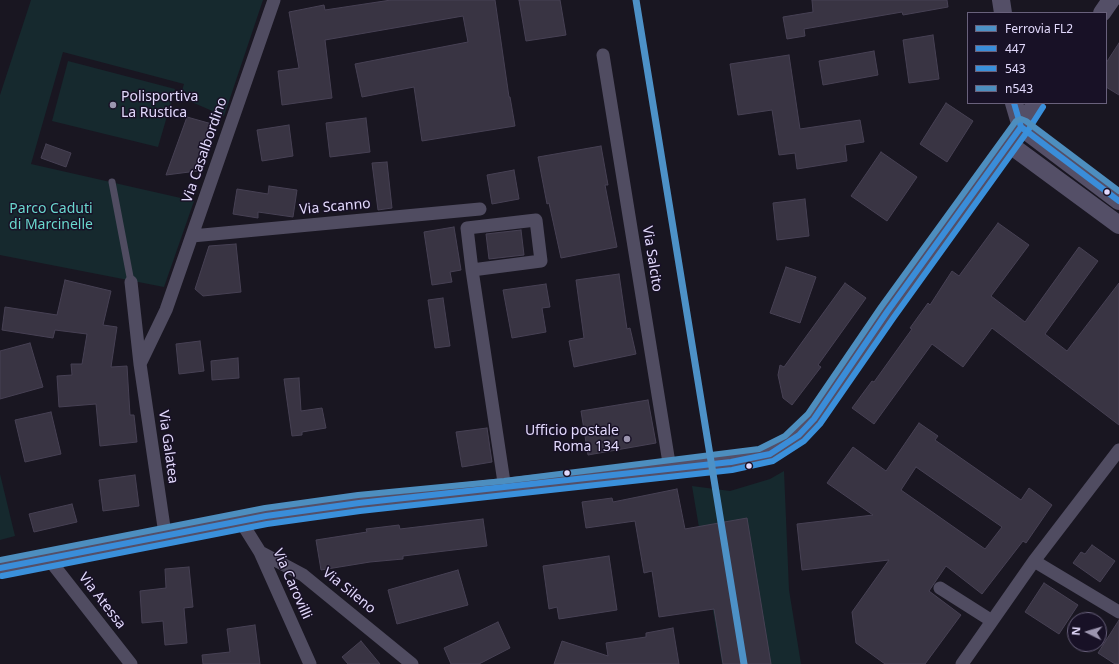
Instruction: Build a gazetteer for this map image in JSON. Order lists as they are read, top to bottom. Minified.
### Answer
{"streets":{"street":["Via Casalbordino","Via Scanno","Via Salcito","Via Galatea","Via Carovilli","Via Sileno","Via Atessa"]},"crossings":[["Via Casalbordino","Via Scanno"],["Via Casalbordino","Via Galatea"],["Via Carovilli","Via Sileno"]],"parks":["Parco Caduti di Marcinelle"],"places":["Polisportiva La Rustica","Ufficio postale Roma 134"],"lines":["rail line FL2","transit line 447","transit line 543","transit line n543"],"legend":["Ferrovia FL2","447","543","n543"],"north":"left"}
